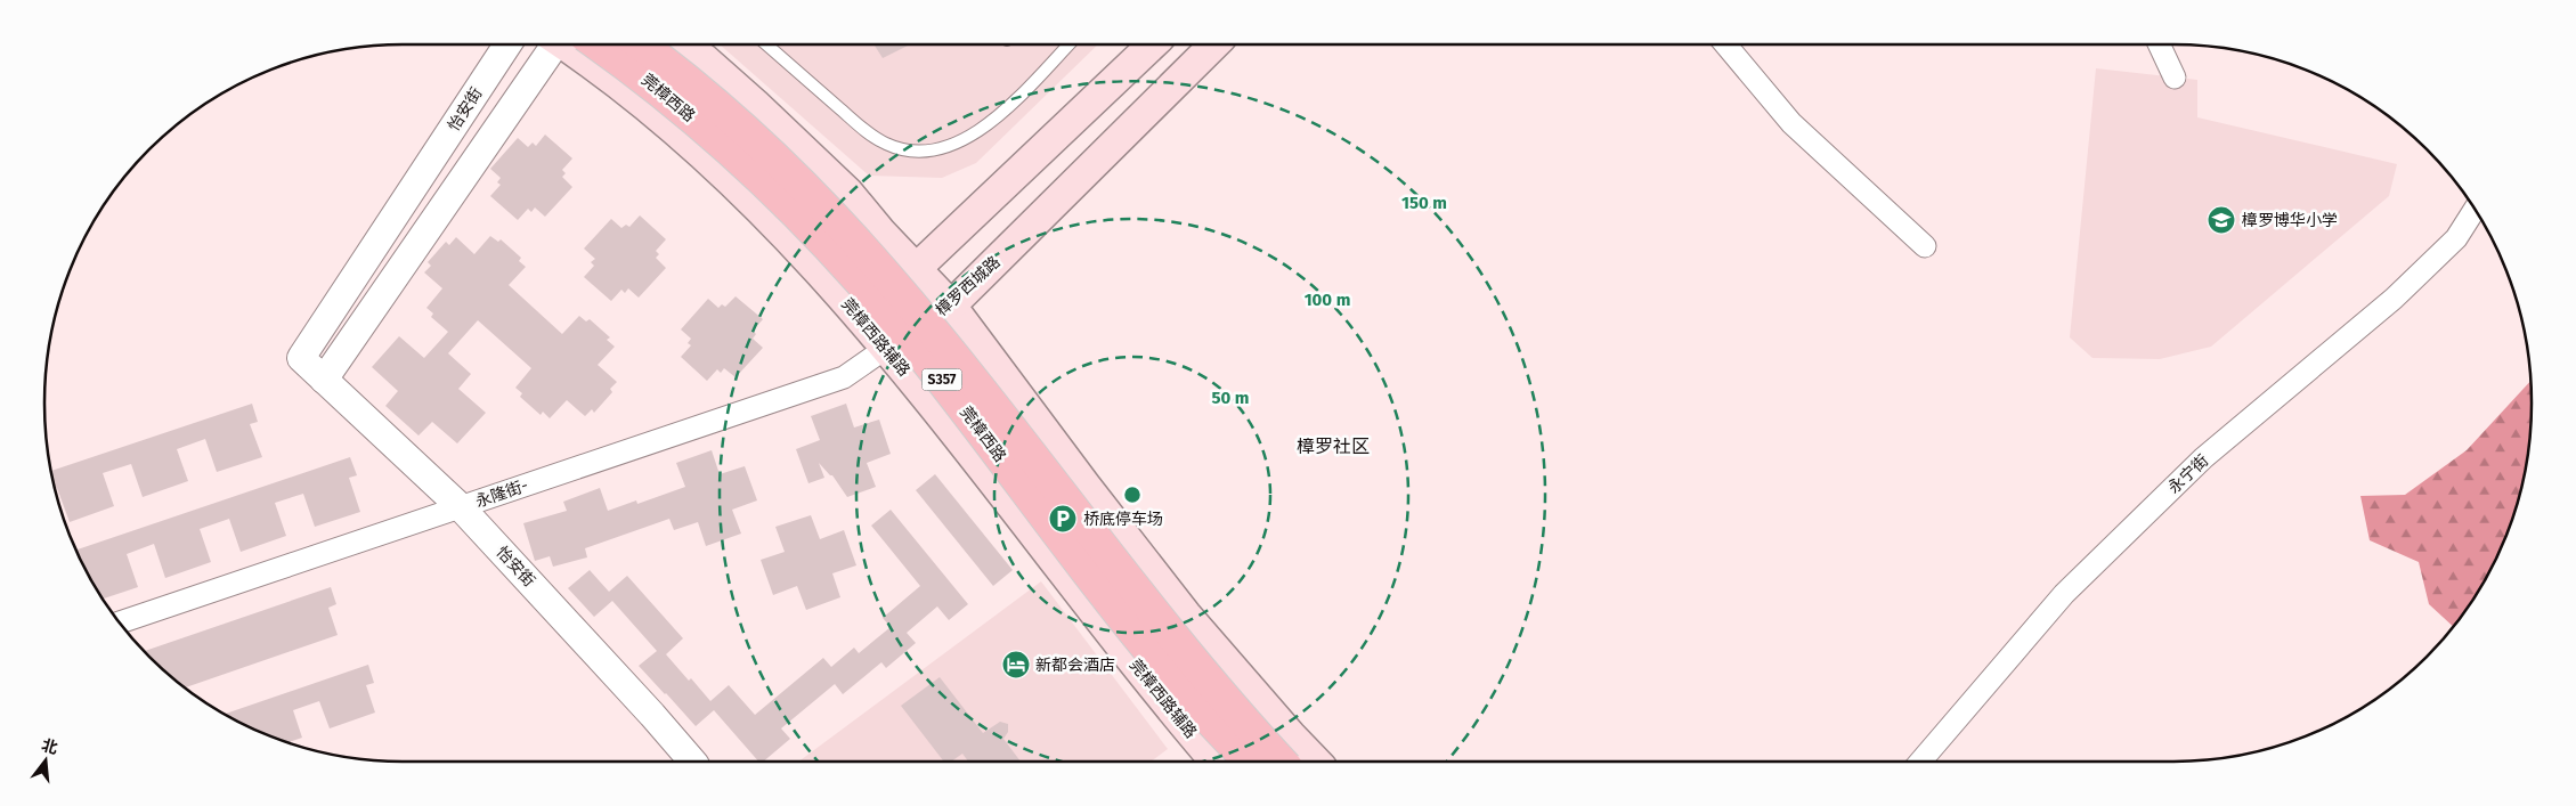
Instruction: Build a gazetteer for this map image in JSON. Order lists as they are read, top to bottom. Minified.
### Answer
{"streets":{"main road":["莞樟西路","樟罗西城路","莞樟西路辅路","S357"],"street":["怡安街","永宁街","永隆街-"]},"crossings":[["怡安街","永隆街-"],["樟罗西城路","莞樟西路辅路"],["樟罗西城路","永隆街-"],["莞樟西路辅路","永隆街-"]],"districts":["樟罗社区"],"places":{"school or university":["樟罗博华小学"],"parking":["桥底停车场"],"hotel":["新都会酒店"]},"north":"top","rings":["150 m","100 m","50 m"]}
